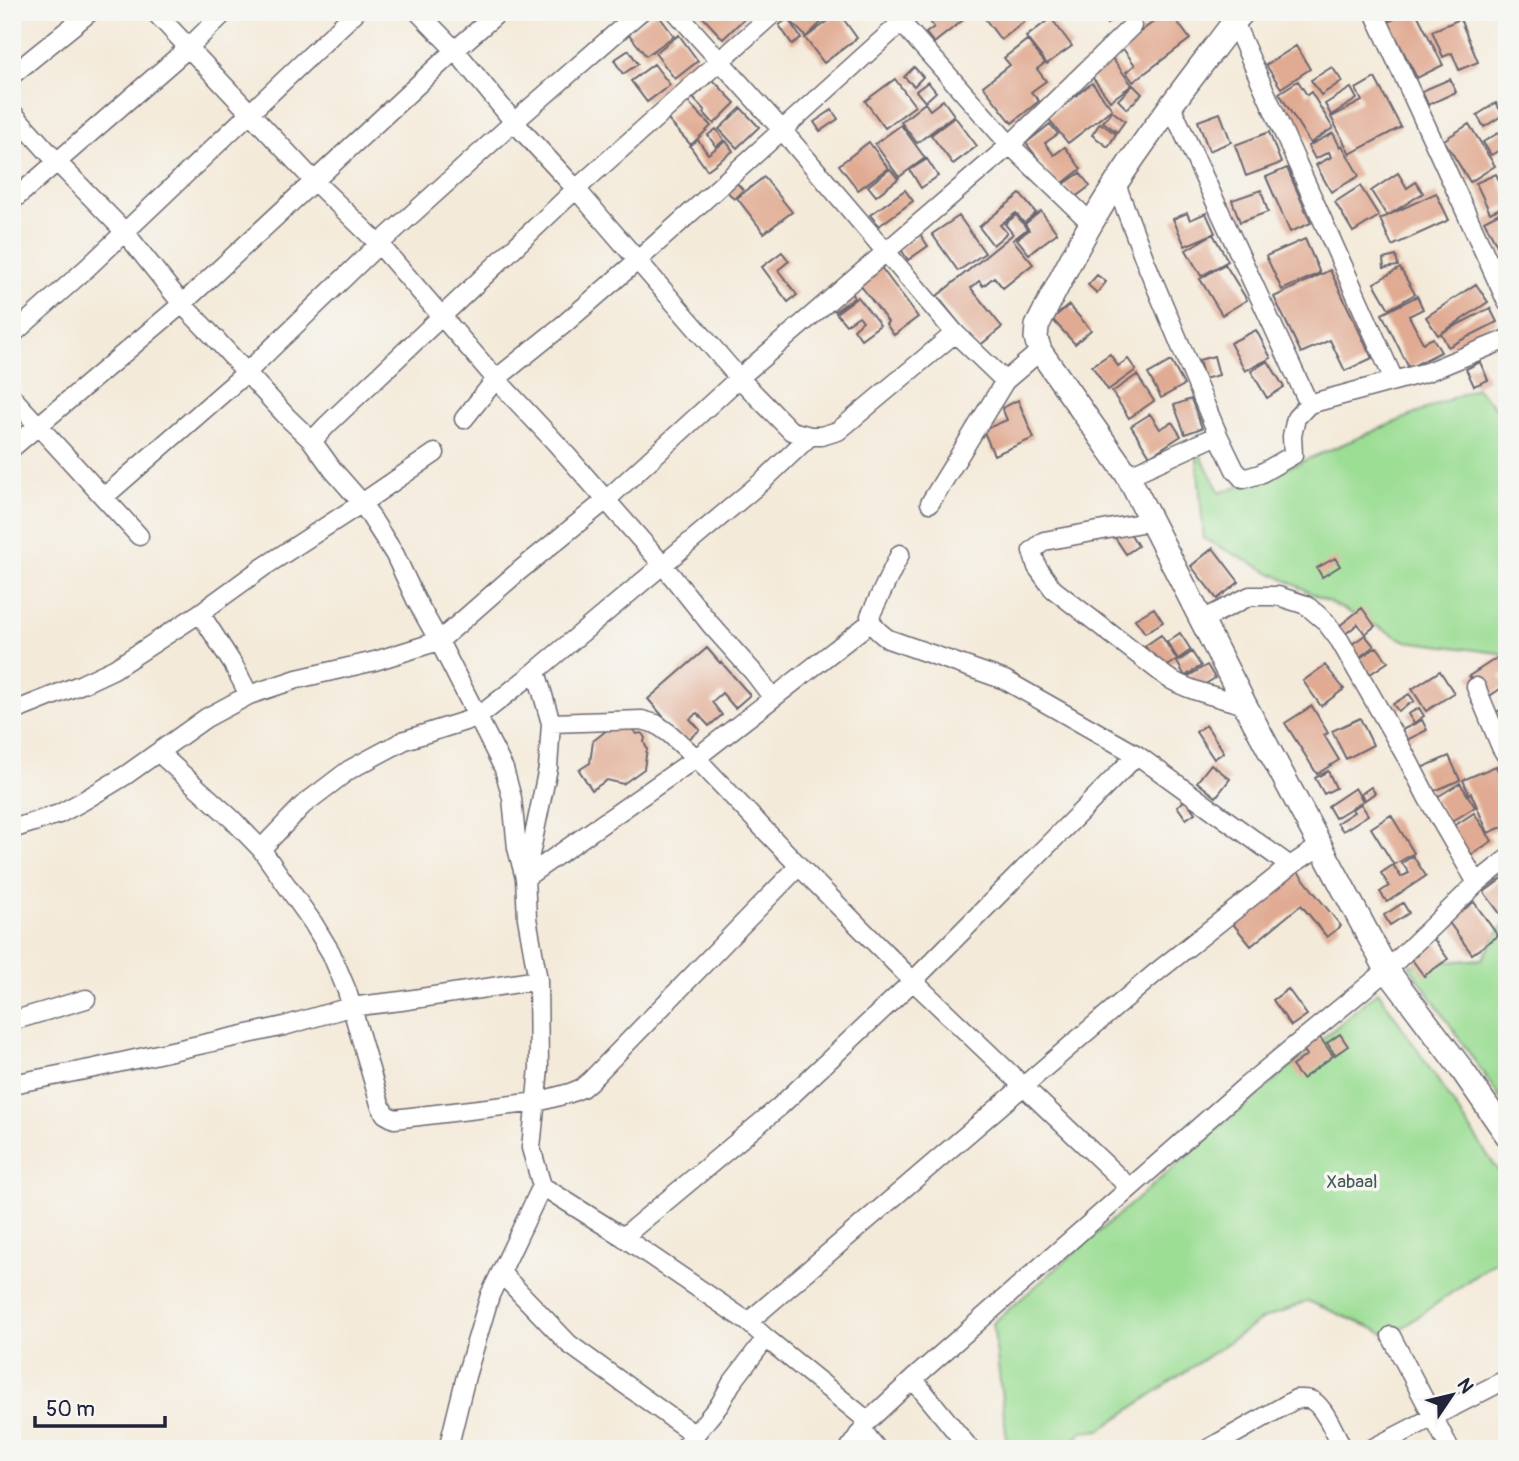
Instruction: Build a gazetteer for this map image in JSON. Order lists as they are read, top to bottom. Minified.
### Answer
{"parks":["Xabaal"],"scale_bar":"50 m","north":"top right"}
